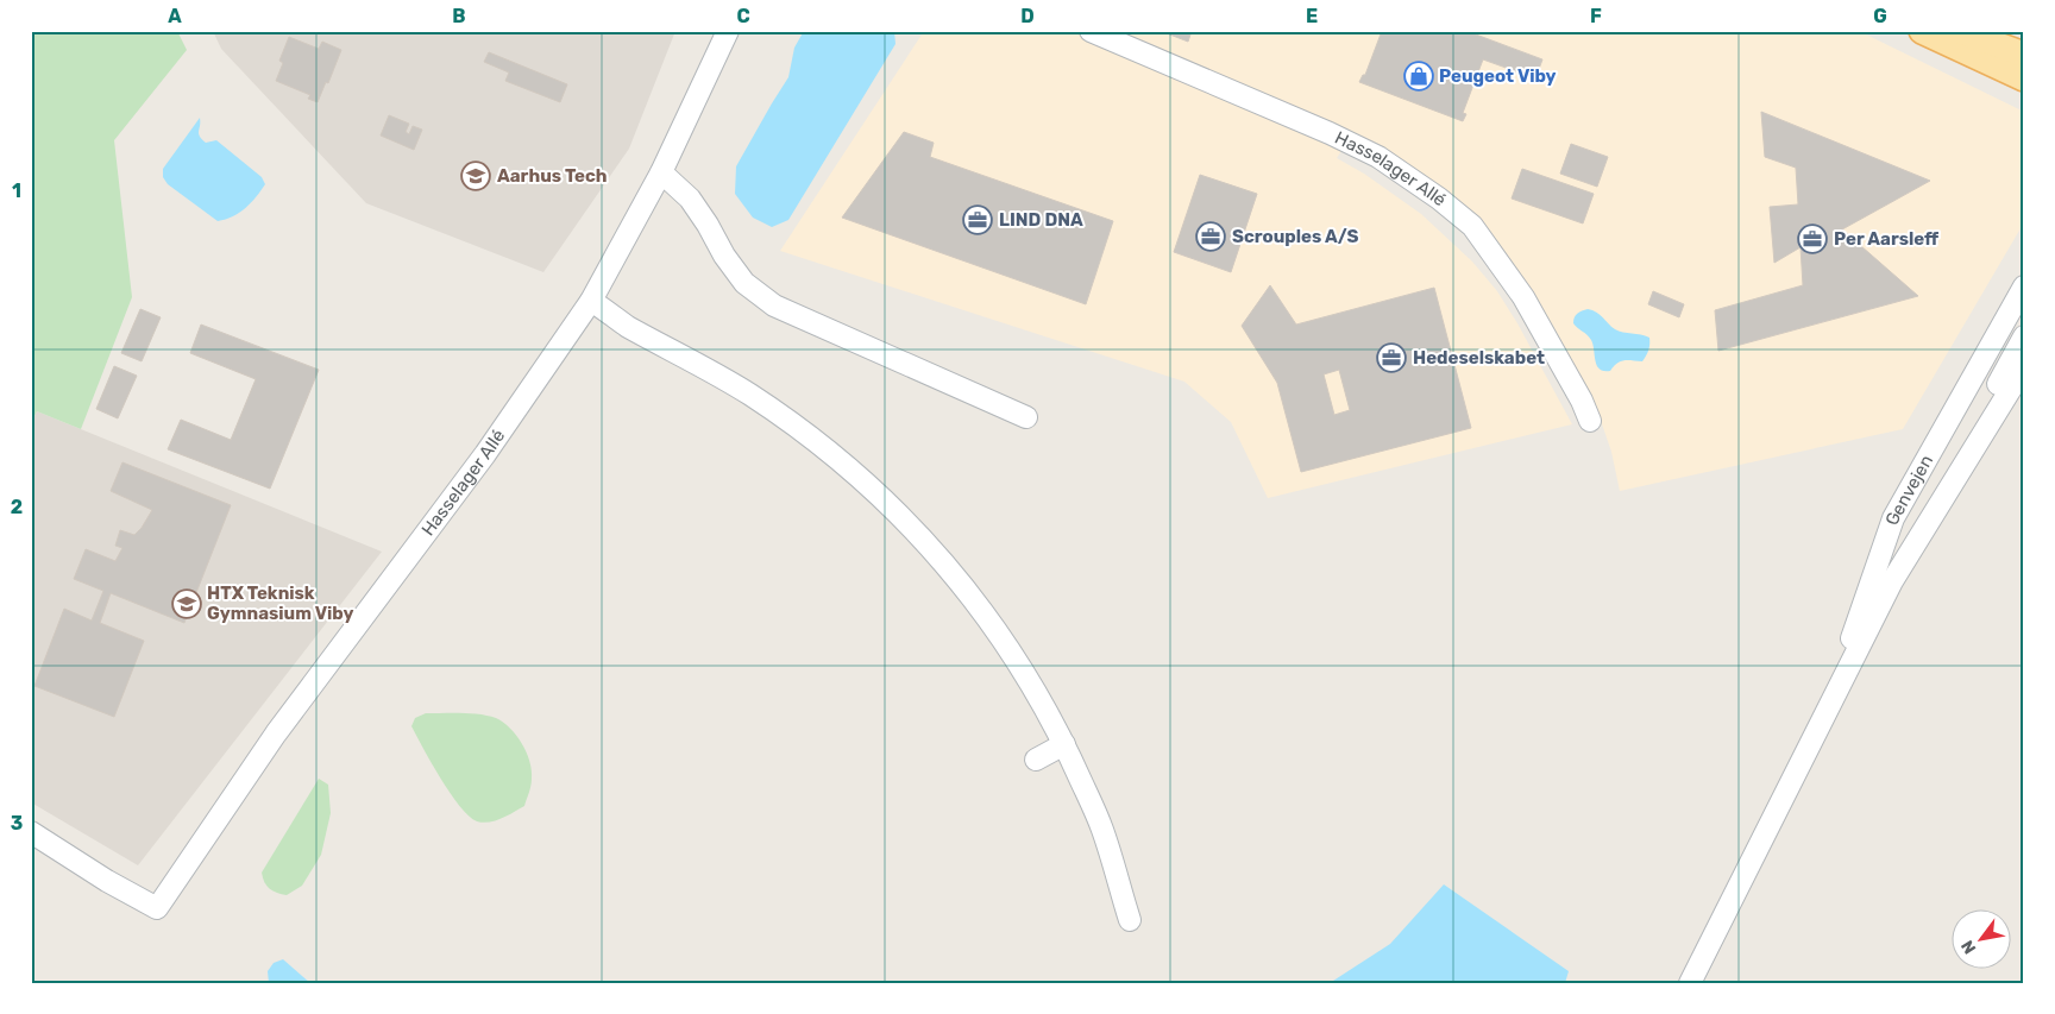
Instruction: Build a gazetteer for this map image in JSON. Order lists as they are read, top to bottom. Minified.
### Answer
{"streets":{"street":["Hasselager Allé","Genvejen"]},"places":{"shop":["Peugeot Viby"],"school or university":["Aarhus Tech","HTX Teknisk Gymnasium Viby"],"office":["LIND DNA","Scrouples A/S","Per Aarsleff","Hedeselskabet"]},"north":"bottom left","grid":{"columns":["A","B","C","D","E","F","G"],"rows":["1","2","3"]}}
